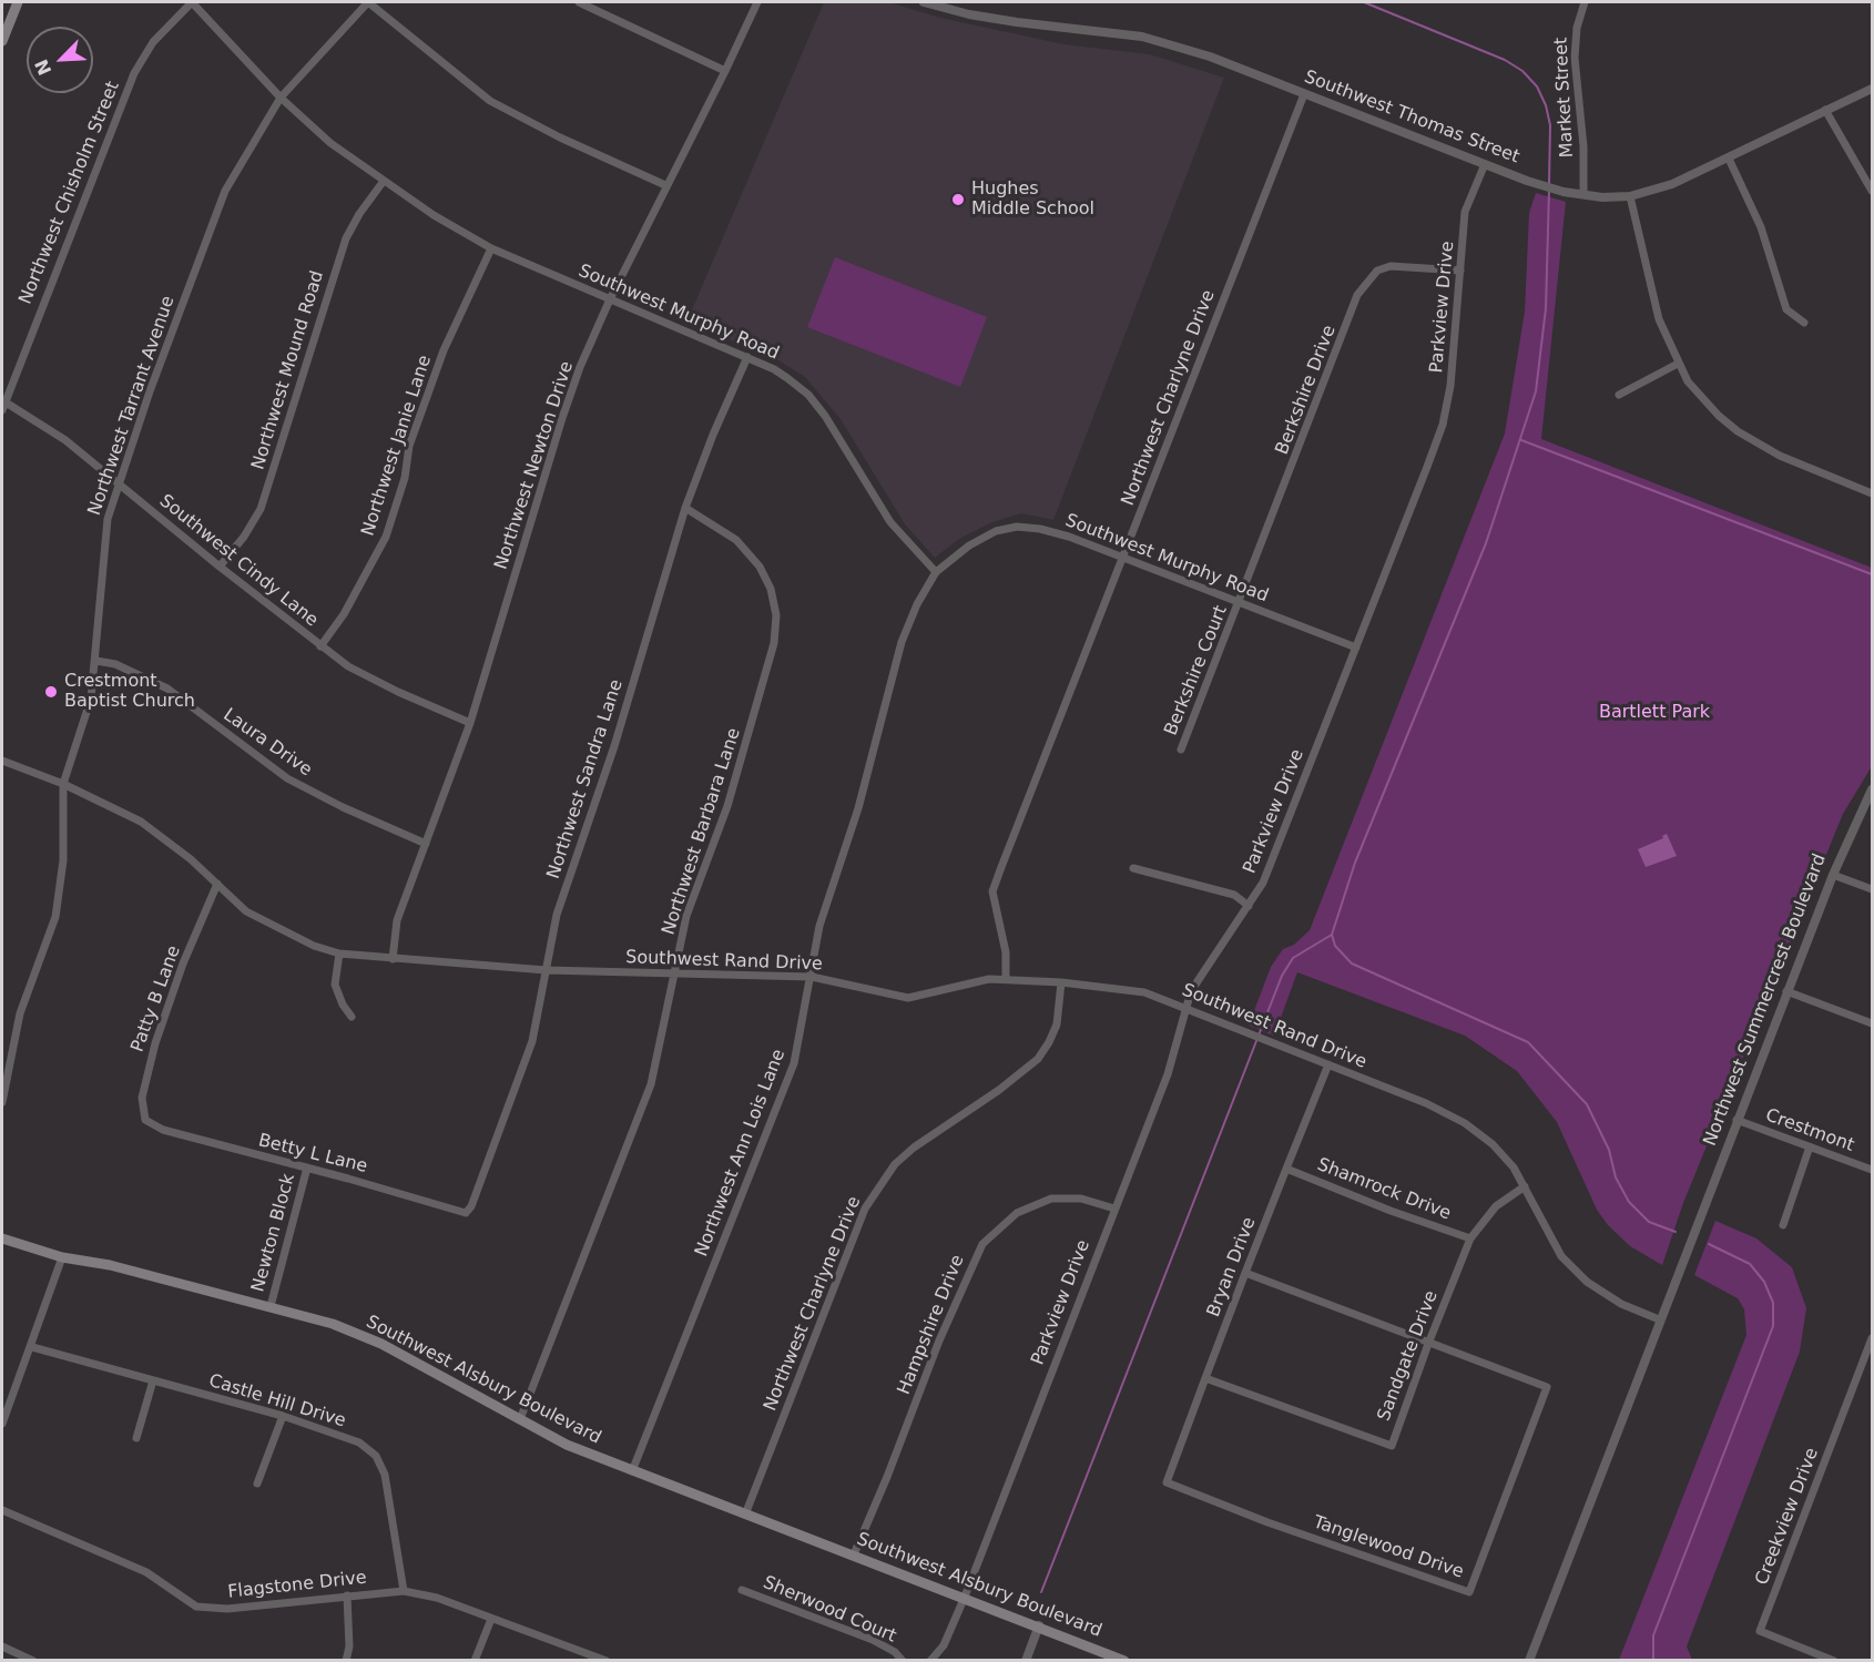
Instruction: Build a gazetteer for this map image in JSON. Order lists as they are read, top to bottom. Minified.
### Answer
{"streets":{"main road":["Southwest Alsbury Boulevard"],"street":["Market Street","Southwest Thomas Street","Northwest Chisholm Street","Parkview Drive","Southwest Murphy Road","Northwest Mound Road","Berkshire Drive","Northwest Charlyne Drive","Northwest Tarrant Avenue","Northwest Janie Lane","Northwest Newton Drive","Southwest Cindy Lane","Berkshire Court","Laura Drive","Northwest Sandra Lane","Northwest Barbara Lane","Southwest Rand Drive","Patty B Lane","Northwest Summercrest Boulevard","Crestmont","Northwest Ann Lois Lane","Betty L Lane","Shamrock Drive","Newton Block","Bryan Drive","Hampshire Drive","Sandgate Drive","Castle Hill Drive","Creekview Drive","Tanglewood Drive","Flagstone Drive","Sherwood Court"]},"crossings":[["Market Street","Southwest Thomas Street"],["Southwest Thomas Street","Parkview Drive"],["Southwest Thomas Street","Northwest Charlyne Drive"],["Northwest Chisholm Street","Southwest Murphy Road"],["Northwest Chisholm Street","Southwest Cindy Lane"],["Parkview Drive","Southwest Murphy Road"],["Parkview Drive","Berkshire Drive"],["Parkview Drive","Southwest Rand Drive"],["Parkview Drive","Hampshire Drive"],["Parkview Drive","Southwest Alsbury Boulevard"],["Southwest Murphy Road","Northwest Mound Road"],["Southwest Murphy Road","Berkshire Drive"],["Southwest Murphy Road","Northwest Charlyne Drive"],["Southwest Murphy Road","Northwest Tarrant Avenue"],["Southwest Murphy Road","Northwest Janie Lane"],["Southwest Murphy Road","Northwest Newton Drive"],["Southwest Murphy Road","Berkshire Court"],["Southwest Murphy Road","Northwest Sandra Lane"],["Southwest Murphy Road","Northwest Ann Lois Lane"],["Northwest Mound Road","Southwest Cindy Lane"],["Berkshire Drive","Berkshire Court"],["Northwest Charlyne Drive","Southwest Rand Drive"],["Northwest Charlyne Drive","Southwest Alsbury Boulevard"],["Northwest Tarrant Avenue","Southwest Cindy Lane"],["Northwest Tarrant Avenue","Laura Drive"],["Northwest Tarrant Avenue","Southwest Rand Drive"],["Northwest Janie Lane","Southwest Cindy Lane"],["Northwest Newton Drive","Southwest Cindy Lane"],["Northwest Newton Drive","Laura Drive"],["Northwest Newton Drive","Southwest Rand Drive"],["Northwest Sandra Lane","Northwest Barbara Lane"],["Northwest Sandra Lane","Southwest Rand Drive"],["Northwest Sandra Lane","Betty L Lane"],["Northwest Barbara Lane","Southwest Rand Drive"],["Northwest Barbara Lane","Southwest Alsbury Boulevard"],["Southwest Rand Drive","Patty B Lane"],["Southwest Rand Drive","Northwest Summercrest Boulevard"],["Southwest Rand Drive","Northwest Ann Lois Lane"],["Southwest Rand Drive","Bryan Drive"],["Southwest Rand Drive","Sandgate Drive"],["Patty B Lane","Betty L Lane"],["Northwest Summercrest Boulevard","Crestmont"],["Northwest Ann Lois Lane","Southwest Alsbury Boulevard"],["Betty L Lane","Newton Block"],["Shamrock Drive","Bryan Drive"],["Shamrock Drive","Sandgate Drive"],["Newton Block","Southwest Alsbury Boulevard"],["Bryan Drive","Sandgate Drive"],["Bryan Drive","Tanglewood Drive"],["Hampshire Drive","Southwest Alsbury Boulevard"],["Sandgate Drive","Tanglewood Drive"],["Castle Hill Drive","Flagstone Drive"]],"parks":["Bartlett Park"],"places":["Hughes Middle School","Crestmont Baptist Church"],"north":"bottom left"}
